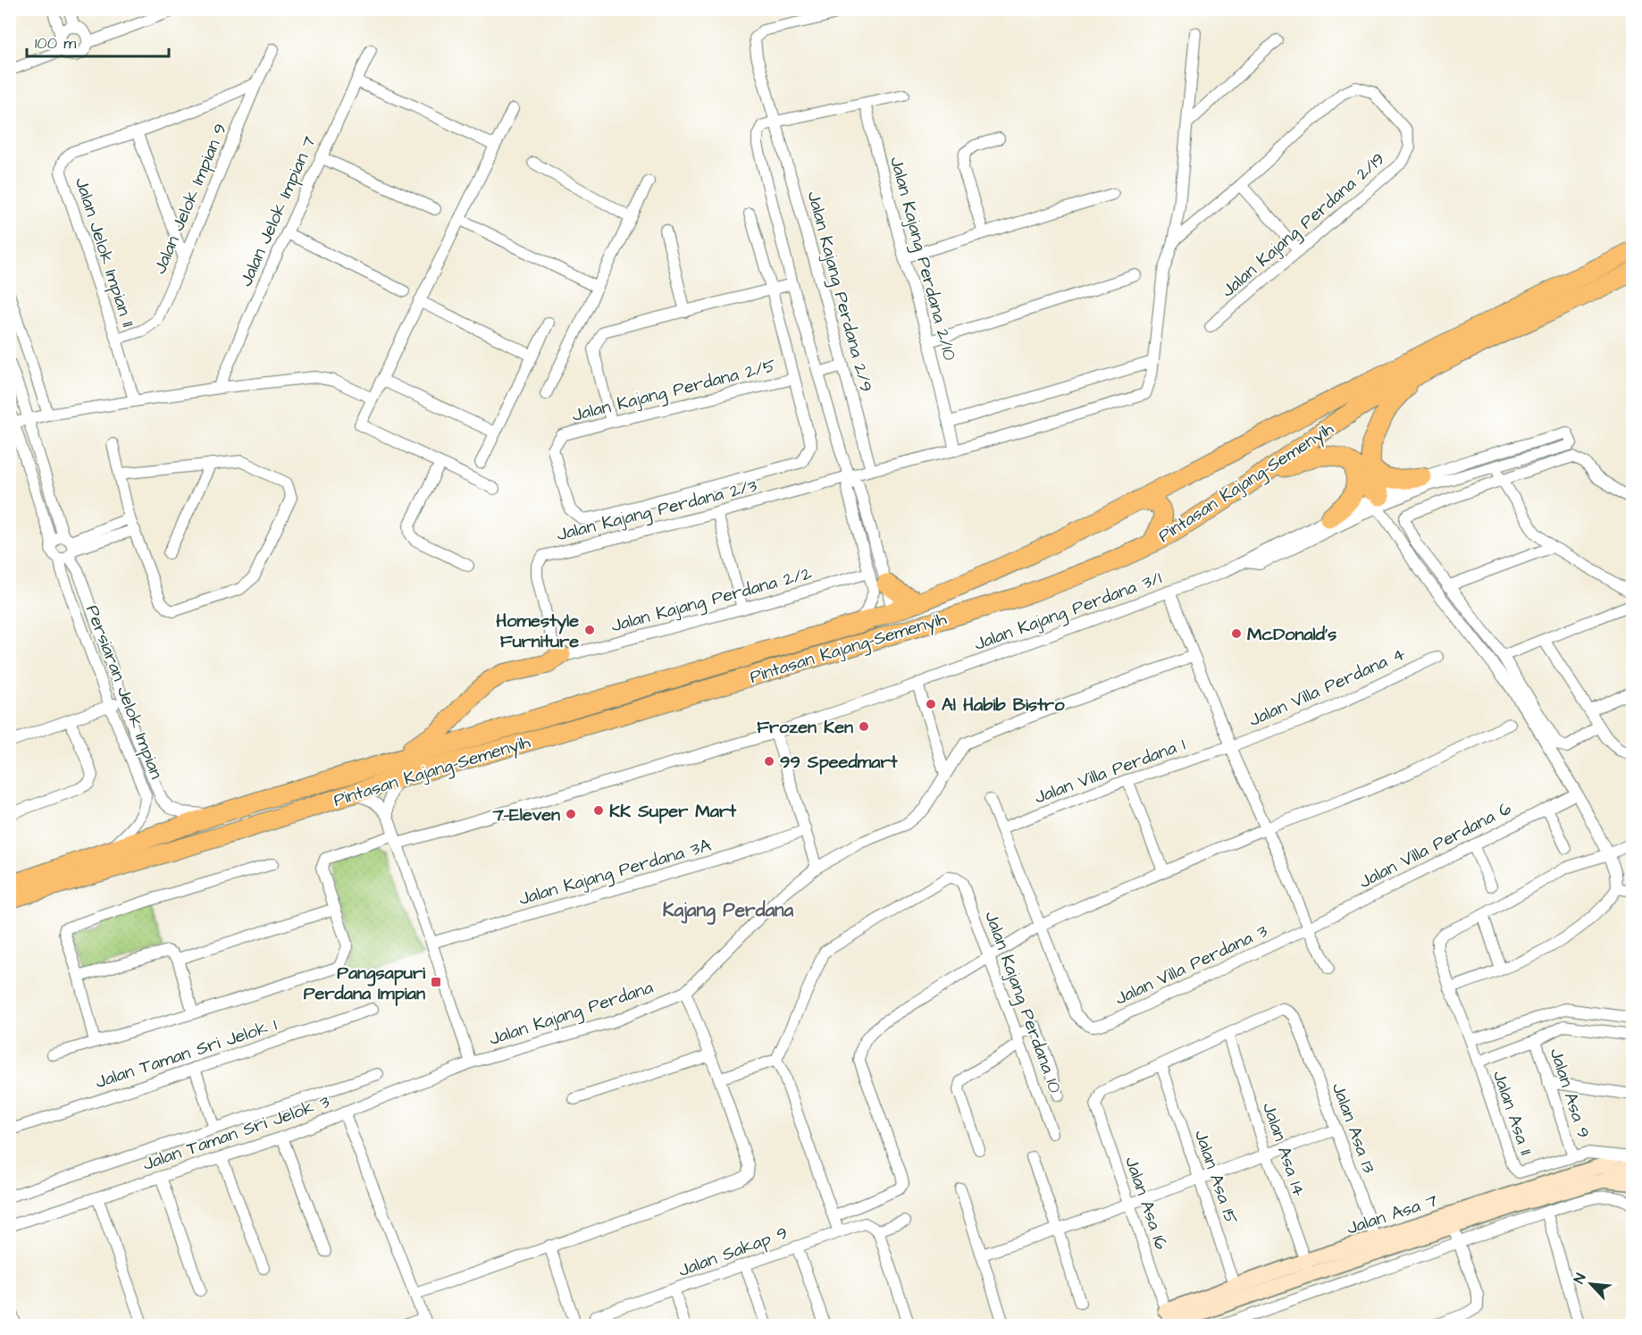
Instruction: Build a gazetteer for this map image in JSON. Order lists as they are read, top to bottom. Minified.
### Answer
{"streets":{"highway":["Pintasan Kajang-Semenyih"],"street":["Jalan Jelok Impian 9","Jalan Jelok Impian 7","Jalan Kajang Perdana 2/19","Jalan Jelok Impian 11","Jalan Kajang Perdana 2/10","Jalan Kajang Perdana 2/9","Jalan Kajang Perdana 2/5","Jalan Kajang Perdana 2/3","Jalan Kajang Perdana 2/2","Jalan Kajang Perdana 3/1","Jalan Villa Perdana 4","Persiaran Jelok Impian","Jalan Villa Perdana 1","Jalan Villa Perdana 6","Jalan Kajang Perdana 3A","Jalan Villa Perdana 3","Jalan Kajang Perdana 10","Jalan Kajang Perdana","Jalan Taman Sri Jelok 1","Jalan Asa 9","Jalan Asa 11","Jalan Asa 13","Jalan Taman Sri Jelok 3","Jalan Asa 14","Jalan Asa 15","Jalan Asa 16","Jalan Asa 7","Jalan Sakap 9"]},"crossings":[["Jalan Jelok Impian 9","Jalan Jelok Impian 11"],["Jalan Kajang Perdana 2/10","Jalan Kajang Perdana 2/3"],["Jalan Kajang Perdana 2/9","Jalan Kajang Perdana 2/3"],["Pintasan Kajang-Semenyih","Persiaran Jelok Impian"],["Jalan Kajang Perdana 2/3","Jalan Kajang Perdana 2/2"],["Jalan Villa Perdana 4","Jalan Villa Perdana 1"],["Jalan Villa Perdana 6","Jalan Villa Perdana 3"],["Jalan Kajang Perdana","Jalan Taman Sri Jelok 3"],["Jalan Asa 9","Jalan Asa 11"],["Jalan Asa 13","Jalan Asa 14"],["Jalan Asa 13","Jalan Asa 7"],["Jalan Asa 14","Jalan Asa 7"],["Jalan Asa 15","Jalan Asa 16"],["Jalan Asa 15","Jalan Asa 7"],["Jalan Asa 16","Jalan Asa 7"]],"districts":["Kajang Perdana"],"places":{"other":["Homestyle Furniture","McDonald's","Al Habib Bistro","Frozen Ken","99 Speedmart","KK Super Mart","7-Eleven"],"transit":["Pangsapuri Perdana Impian"]},"scale_bar":"100 m","north":"top left"}
